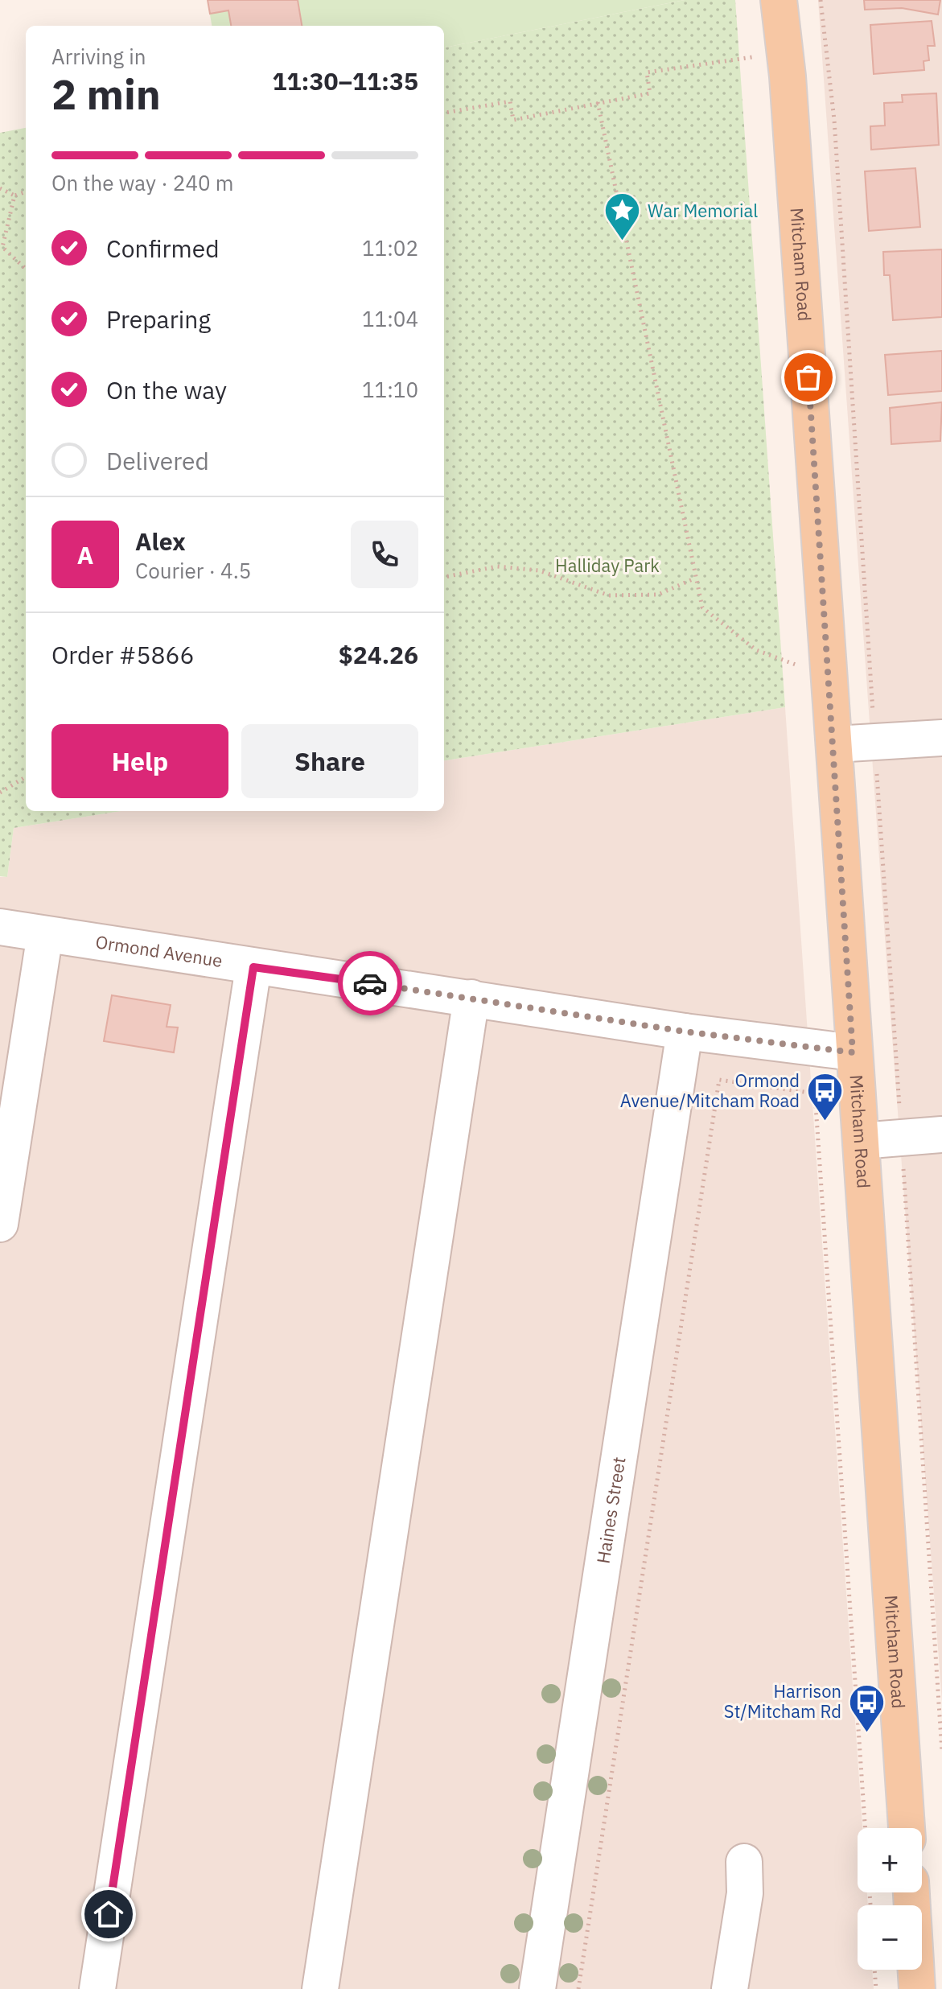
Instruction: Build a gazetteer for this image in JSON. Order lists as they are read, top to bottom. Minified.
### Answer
{"streets":{"main road":["Mitcham Road"],"street":["Ormond Avenue","Haines Street"]},"crossings":[["Mitcham Road","Ormond Avenue"],["Ormond Avenue","Haines Street"]],"parks":["Halliday Park"],"places":{"place":["War Memorial"],"bus stop":["Ormond Avenue/Mitcham Road","Harrison St/Mitcham Rd"]},"page":{"heading":["2 min","Arriving in","11:30–11:35"],"panel":["Alex","Courier · 4.5","Order #5866","$24.26"],"bar":"On the way · 240 m","list":[["Confirmed","11:02"],["Preparing","11:04"],["On the way","11:10"],"Delivered"],"round":"A","buttons":["Help","Share"],"map_buttons":["+","−"]}}
